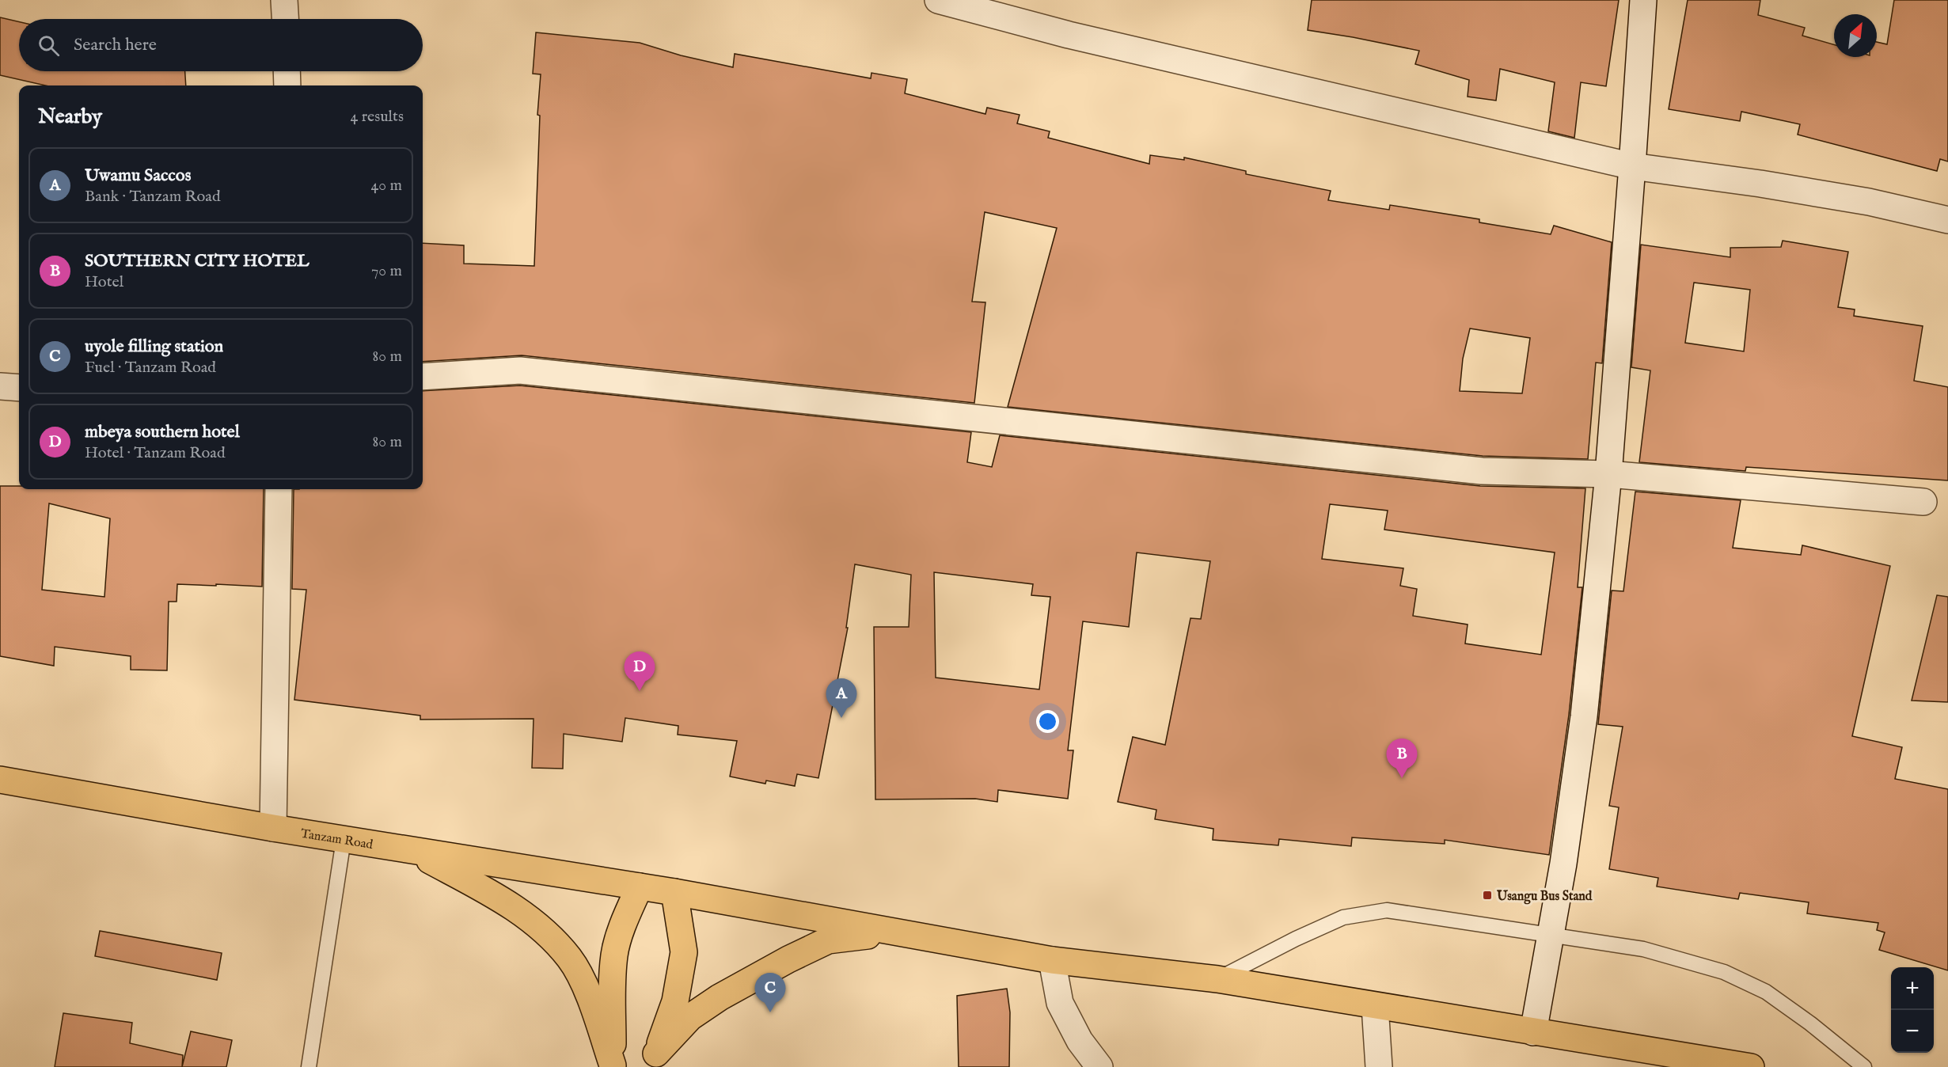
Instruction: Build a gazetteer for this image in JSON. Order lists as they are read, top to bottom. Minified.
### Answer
{"streets":{"highway":["Tanzam Road"]},"places":{"transit":["Usangu Bus Stand"]},"north":"top right","page":{"search":"Search here","heading":["Nearby","4 results"],"list":[{"mark":"A","name":"Uwamu Saccos","note":"Bank · Tanzam Road","value":"40 m"},{"mark":"B","name":"SOUTHERN CITY HOTEL","note":"Hotel","value":"70 m"},{"mark":"C","name":"uyole filling station","note":"Fuel · Tanzam Road","value":"80 m"},{"mark":"D","name":"mbeya southern hotel","note":"Hotel · Tanzam Road","value":"80 m"}],"pins":["D","A","B","C"],"map_buttons":["+","−"]}}
